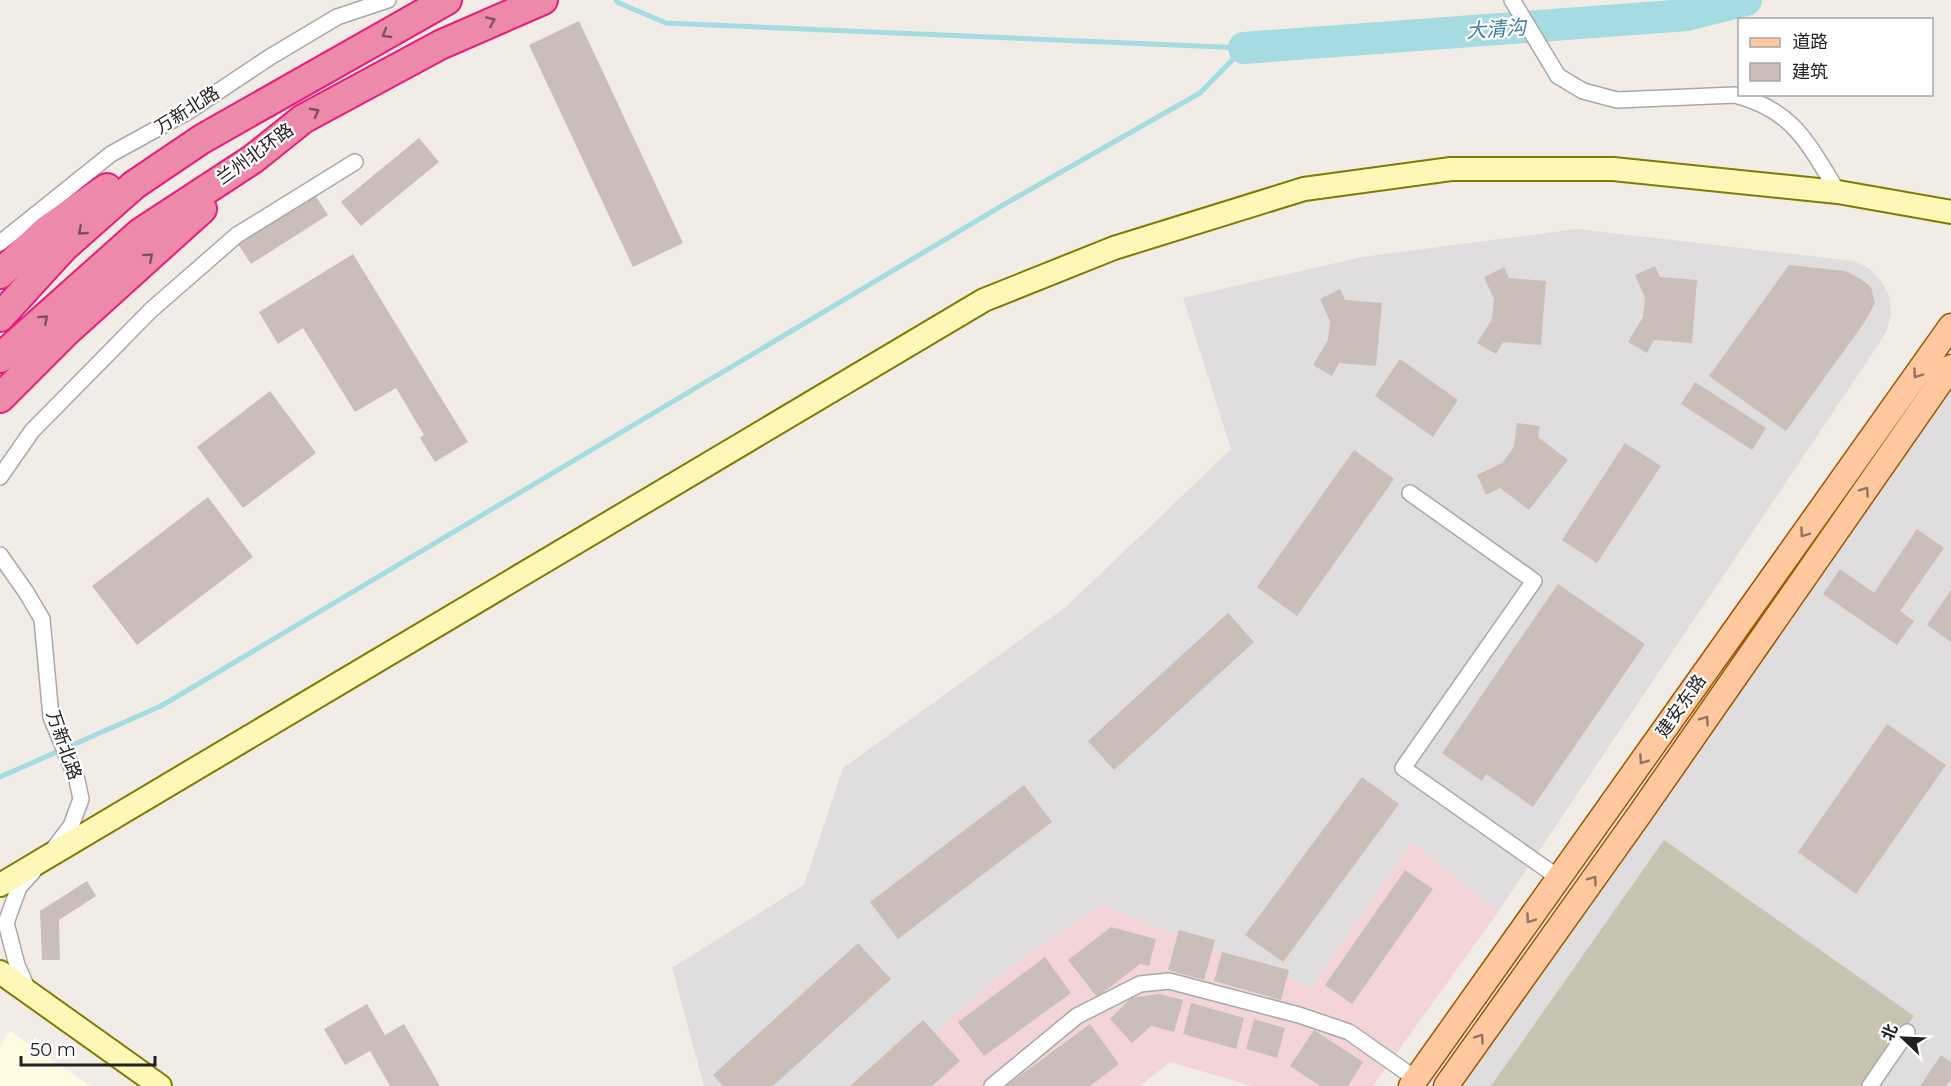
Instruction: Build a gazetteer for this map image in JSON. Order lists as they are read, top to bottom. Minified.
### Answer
{"streets":{"highway":["兰州北环路"],"main road":["建安东路"],"street":["万新北路"]},"water":["大清沟"],"legend":["道路","建筑"],"scale_bar":"50 m","north":"top left"}
